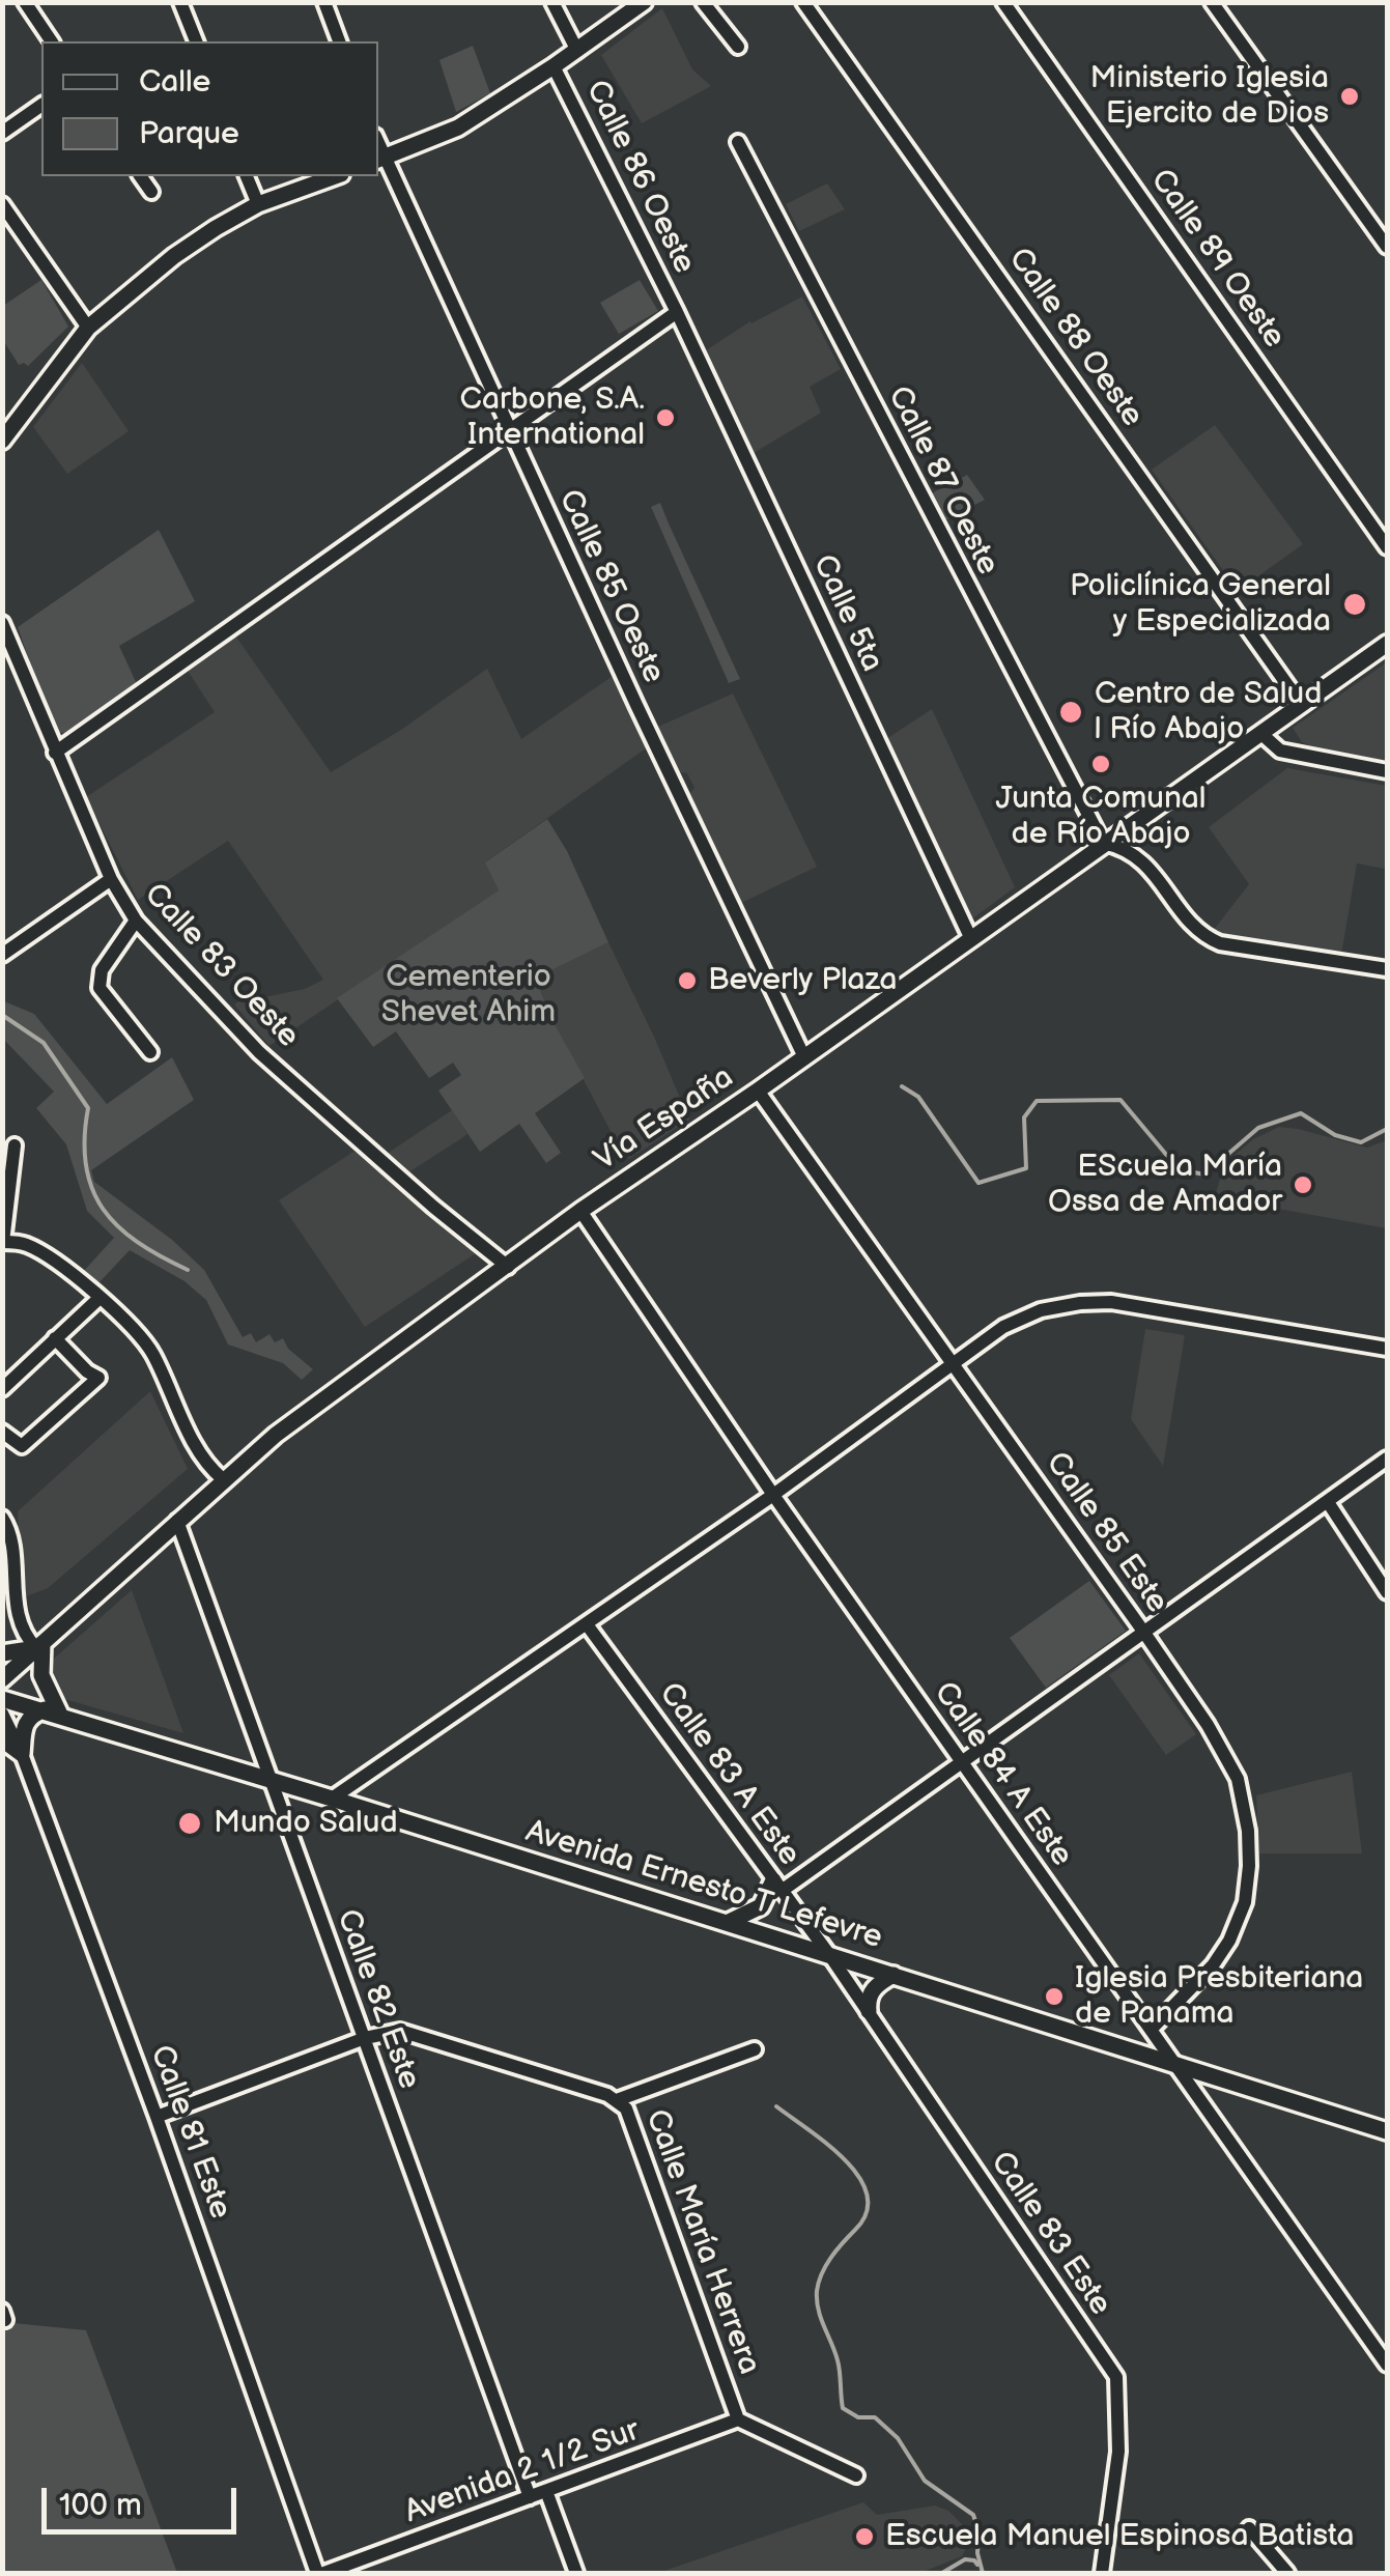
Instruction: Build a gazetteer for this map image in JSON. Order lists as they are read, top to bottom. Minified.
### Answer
{"streets":{"main road":["Vía España","Avenida Ernesto T Lefevre"],"street":["Calle 86 Oeste","Calle 89 Oeste","Calle 88 Oeste","Calle 87 Oeste","Calle 85 Oeste","Calle 5ta","Calle 83 Oeste","Calle 85 Este","Calle 83 A Este","Calle 84 A Este","Calle 82 Este","Calle 81 Este","Calle 83 Este","Calle María Herrera","Avenida 2 1/2 Sur"]},"crossings":[["Calle 86 Oeste","Calle 5ta"],["Calle 88 Oeste","Vía España"],["Calle 87 Oeste","Vía España"],["Calle 85 Oeste","Vía España"],["Calle 5ta","Vía España"],["Calle 83 Oeste","Vía España"],["Vía España","Calle 85 Este"],["Vía España","Calle 84 A Este"],["Vía España","Calle 82 Este"],["Calle 85 Este","Calle 84 A Este"],["Calle 83 A Este","Avenida Ernesto T Lefevre"],["Calle 83 A Este","Calle 83 Este"],["Calle 84 A Este","Avenida Ernesto T Lefevre"],["Avenida Ernesto T Lefevre","Calle 82 Este"],["Avenida Ernesto T Lefevre","Calle 83 Este"],["Calle 82 Este","Calle María Herrera"],["Calle 82 Este","Avenida 2 1/2 Sur"],["Calle 81 Este","Calle María Herrera"],["Calle 81 Este","Avenida 2 1/2 Sur"],["Calle María Herrera","Avenida 2 1/2 Sur"]],"parks":["Cementerio Shevet Ahim"],"places":["Ministerio Iglesia Ejercito de Dios","Carbone, S.A. International","Policlínica General y Especializada","Centro de Salud | Río Abajo","Junta Comunal de Río Abajo","Beverly Plaza","EScuela María Ossa de Amador","Mundo Salud","Iglesia Presbiteriana de Panama","Escuela Manuel Espinosa Batista"],"legend":["Calle","Parque"],"scale_bar":"100 m"}
